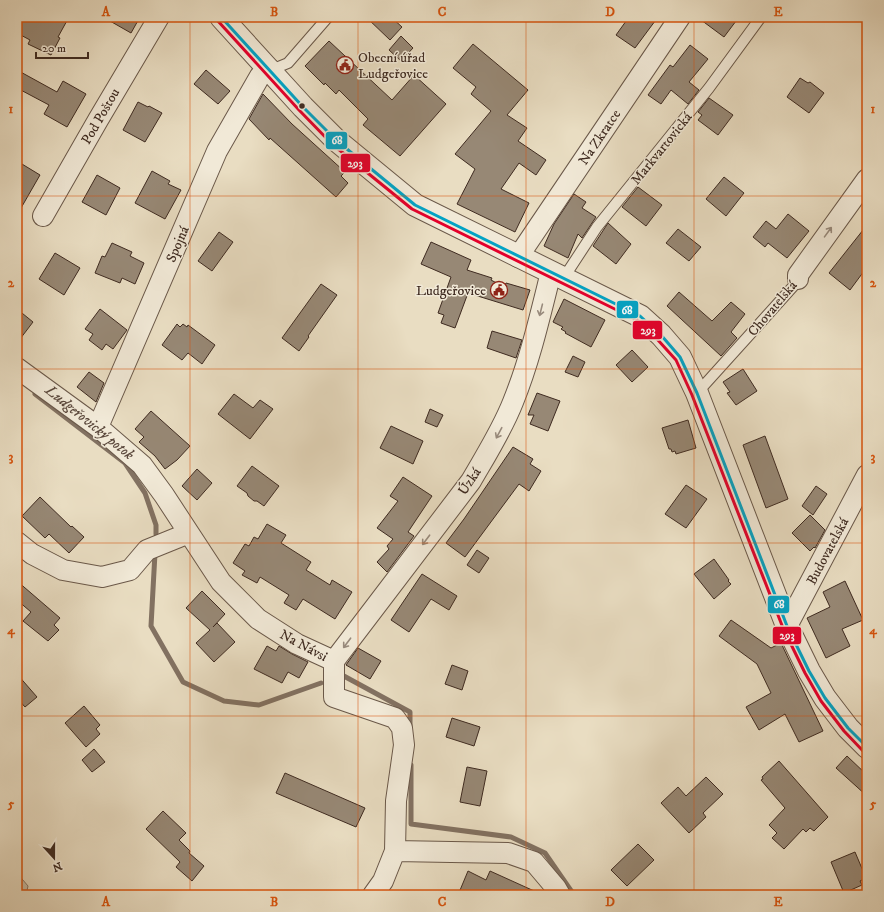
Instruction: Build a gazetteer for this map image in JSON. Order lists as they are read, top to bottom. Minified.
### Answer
{"streets":{"street":["Pod Poštou","Na Zkratce","Spojná","Chovatelská","Úzká","Budovatelská","Na Návsi"],"lane":["Markvartovická"]},"crossings":[["Markvartovická","Úzká"],["Spojná","Na Návsi"],["Úzká","Na Návsi"]],"one_way":["Chovatelská","Úzká"],"water":["Ludgeřovický potok"],"places":{"public building":["Obecní úřad Ludgeřovice","Ludgeřovice"]},"lines":["transit line 68","transit line 293"],"scale_bar":"20 m","north":"bottom","grid":{"columns":["A","B","C","D","E"],"rows":["1","2","3","4","5"]}}
